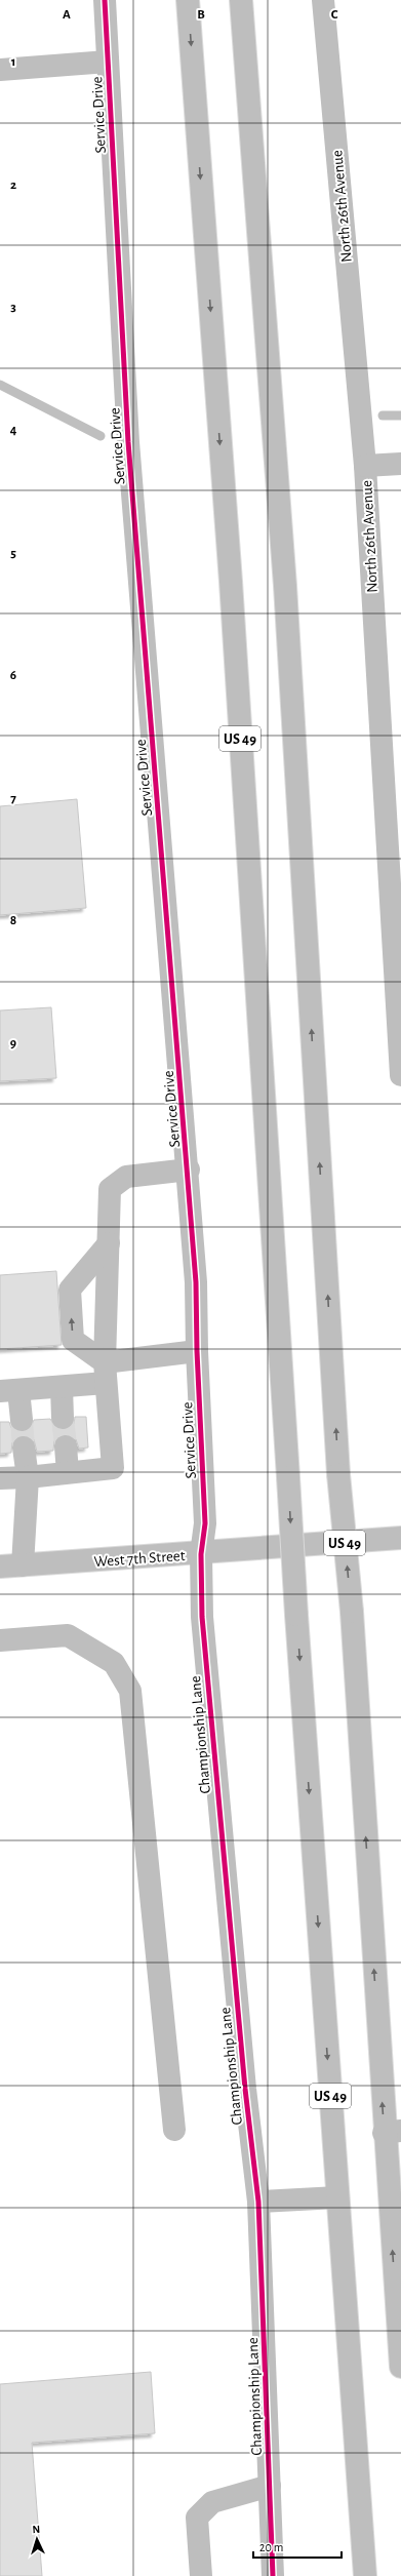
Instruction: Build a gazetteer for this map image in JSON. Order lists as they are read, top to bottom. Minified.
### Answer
{"streets":{"main road":["Service Drive","North 26th Avenue","US 49","West 7th Street","Championship Lane"]},"crossings":[["Service Drive","West 7th Street"],["Service Drive","Championship Lane"],["West 7th Street","Championship Lane"]],"scale_bar":"20 m","north":"top","grid":{"columns":["A","B","C"],"rows":["1","2","3","4","5","6","7","8","9"]}}
